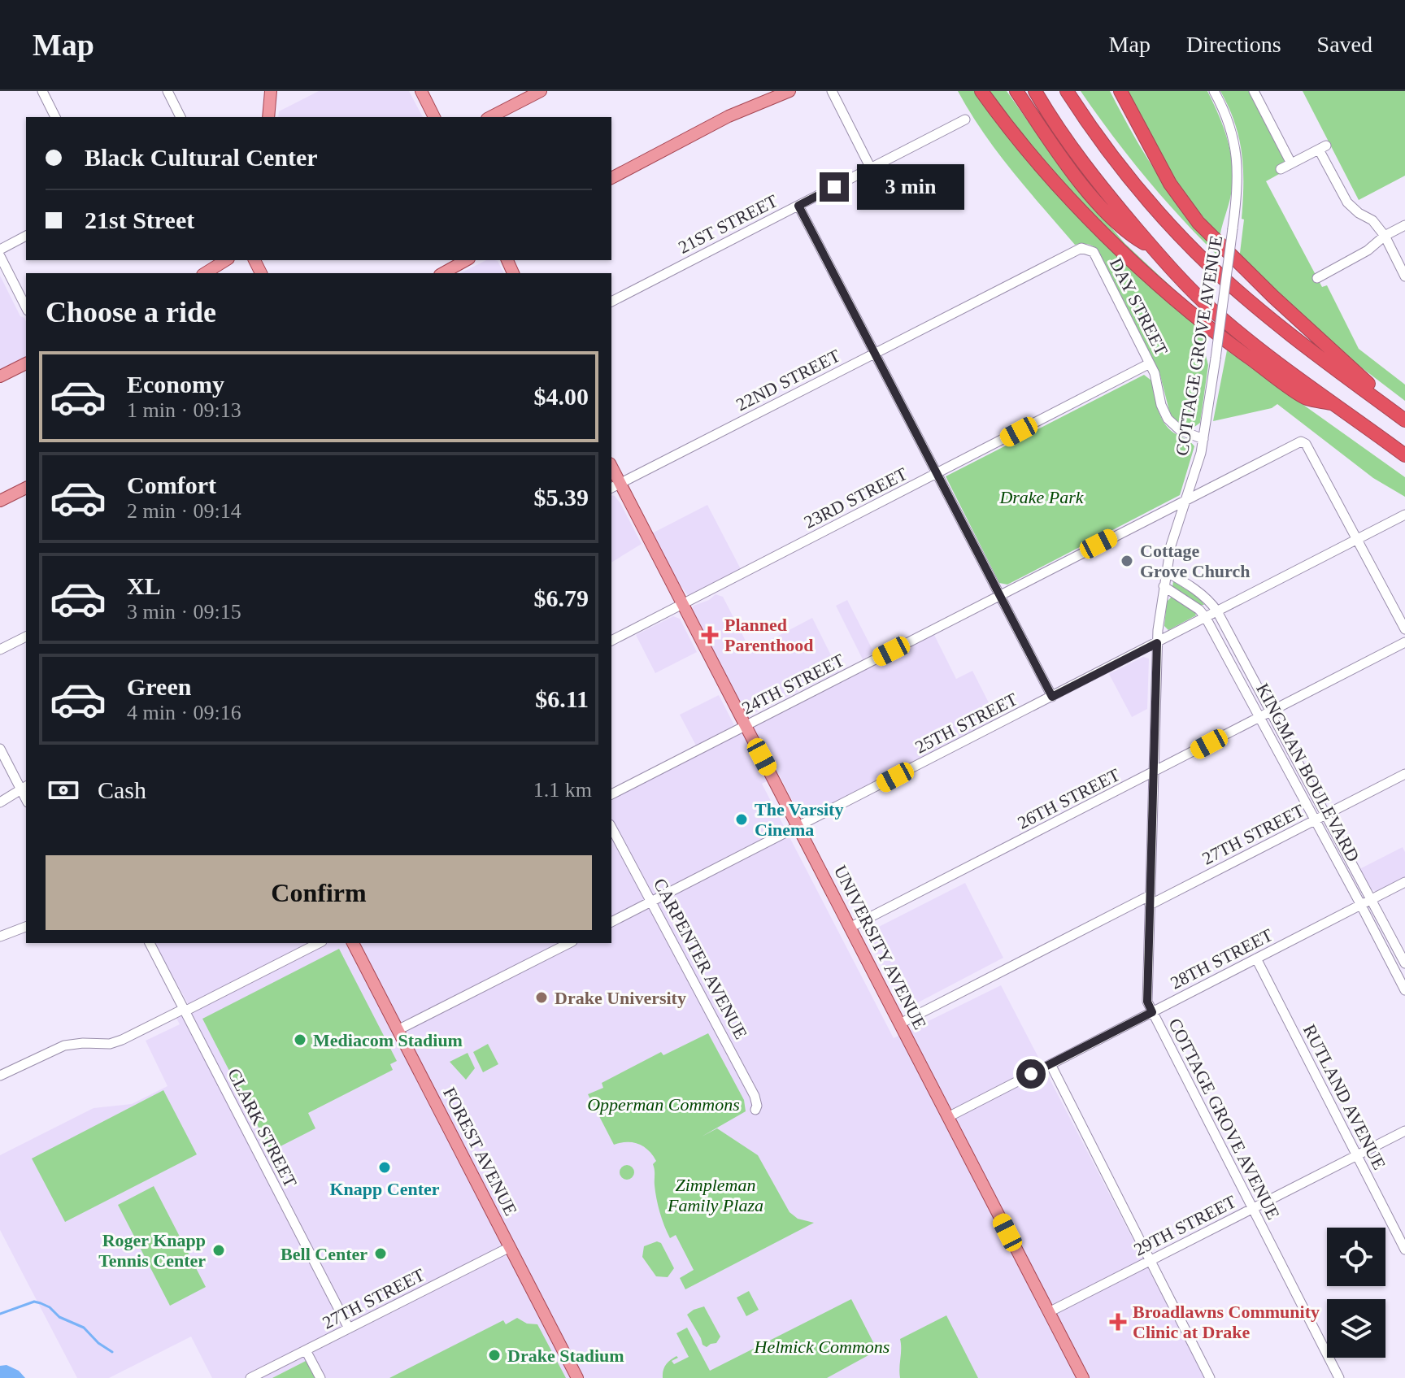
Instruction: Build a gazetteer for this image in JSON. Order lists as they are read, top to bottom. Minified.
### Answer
{"streets":{"main road":["UNIVERSITY AVENUE","FOREST AVENUE"],"street":["21ST STREET","DAY STREET","COTTAGE GROVE AVENUE","22ND STREET","23RD STREET","24TH STREET","25TH STREET","KINGMAN BOULEVARD","26TH STREET","27TH STREET","CARPENTER AVENUE","28TH STREET","RUTLAND AVENUE","CLARK STREET","29TH STREET"]},"crossings":[["DAY STREET","COTTAGE GROVE AVENUE"],["DAY STREET","22ND STREET"],["DAY STREET","23RD STREET"],["COTTAGE GROVE AVENUE","24TH STREET"],["COTTAGE GROVE AVENUE","25TH STREET"],["COTTAGE GROVE AVENUE","KINGMAN BOULEVARD"],["COTTAGE GROVE AVENUE","26TH STREET"],["COTTAGE GROVE AVENUE","27TH STREET"],["COTTAGE GROVE AVENUE","28TH STREET"],["COTTAGE GROVE AVENUE","29TH STREET"],["22ND STREET","UNIVERSITY AVENUE"],["23RD STREET","UNIVERSITY AVENUE"],["24TH STREET","25TH STREET"],["24TH STREET","UNIVERSITY AVENUE"],["25TH STREET","KINGMAN BOULEVARD"],["25TH STREET","UNIVERSITY AVENUE"],["25TH STREET","CARPENTER AVENUE"],["KINGMAN BOULEVARD","26TH STREET"],["KINGMAN BOULEVARD","27TH STREET"],["KINGMAN BOULEVARD","28TH STREET"],["26TH STREET","UNIVERSITY AVENUE"],["27TH STREET","UNIVERSITY AVENUE"],["27TH STREET","CLARK STREET"],["27TH STREET","FOREST AVENUE"],["UNIVERSITY AVENUE","28TH STREET"],["UNIVERSITY AVENUE","29TH STREET"],["28TH STREET","RUTLAND AVENUE"],["RUTLAND AVENUE","29TH STREET"]],"parks":["Drake Park","Opperman Commons","Zimpleman Family Plaza","Helmick Commons"],"places":{"other":["Cottage Grove Church","The Varsity Cinema","Drake University","Mediacom Stadium","Knapp Center","Roger Knapp Tennis Center","Bell Center","Drake Stadium"],"health":["Planned Parenthood","Broadlawns Community Clinic at Drake"]},"page":{"header":"Map","nav":["Map","Directions","Saved"],"banner":["Black Cultural Center","21st Street"],"bubble":"3 min","heading":"Choose a ride","list":[{"name":"Economy","note":"1 min · 09:13","value":"$4.00"},{"name":"Comfort","note":"2 min · 09:14","value":"$5.39"},{"name":"XL","note":"3 min · 09:15","value":"$6.79"},{"name":"Green","note":"4 min · 09:16","value":"$6.11"}],"pay":["Cash","1.1 km"],"buttons":"Confirm"}}
